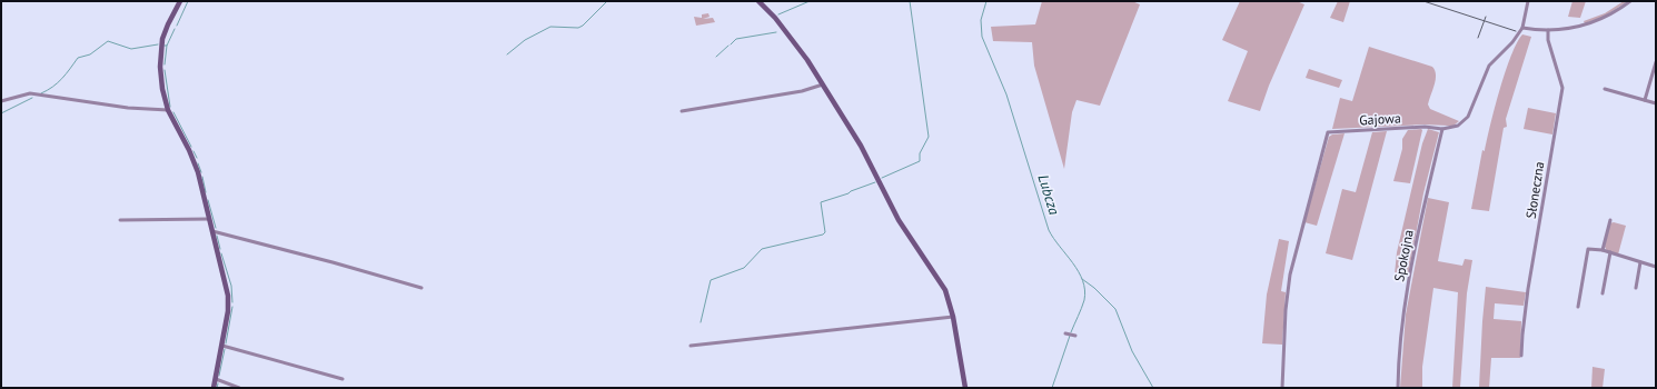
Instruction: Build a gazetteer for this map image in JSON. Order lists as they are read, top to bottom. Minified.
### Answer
{"streets":{"street":["Gajowa","Słoneczna","Spokojna"]},"crossings":[["Gajowa","Spokojna"]],"water":["Lubcza"]}
